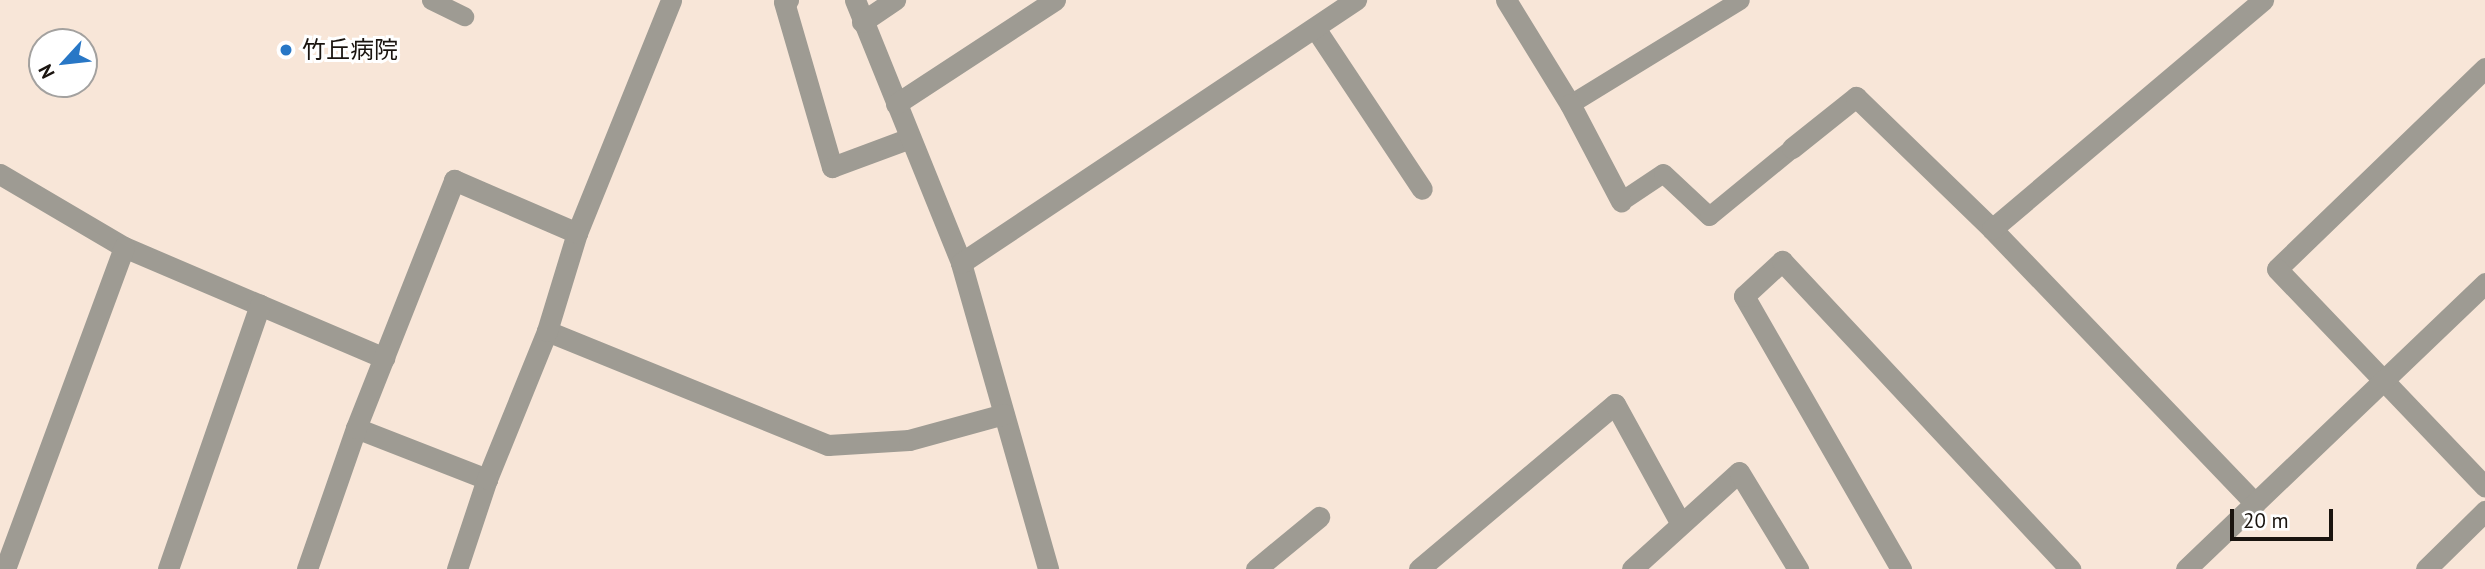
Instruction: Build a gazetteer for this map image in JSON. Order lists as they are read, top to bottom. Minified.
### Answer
{"places":["竹丘病院"],"scale_bar":"20 m","north":"bottom left"}
